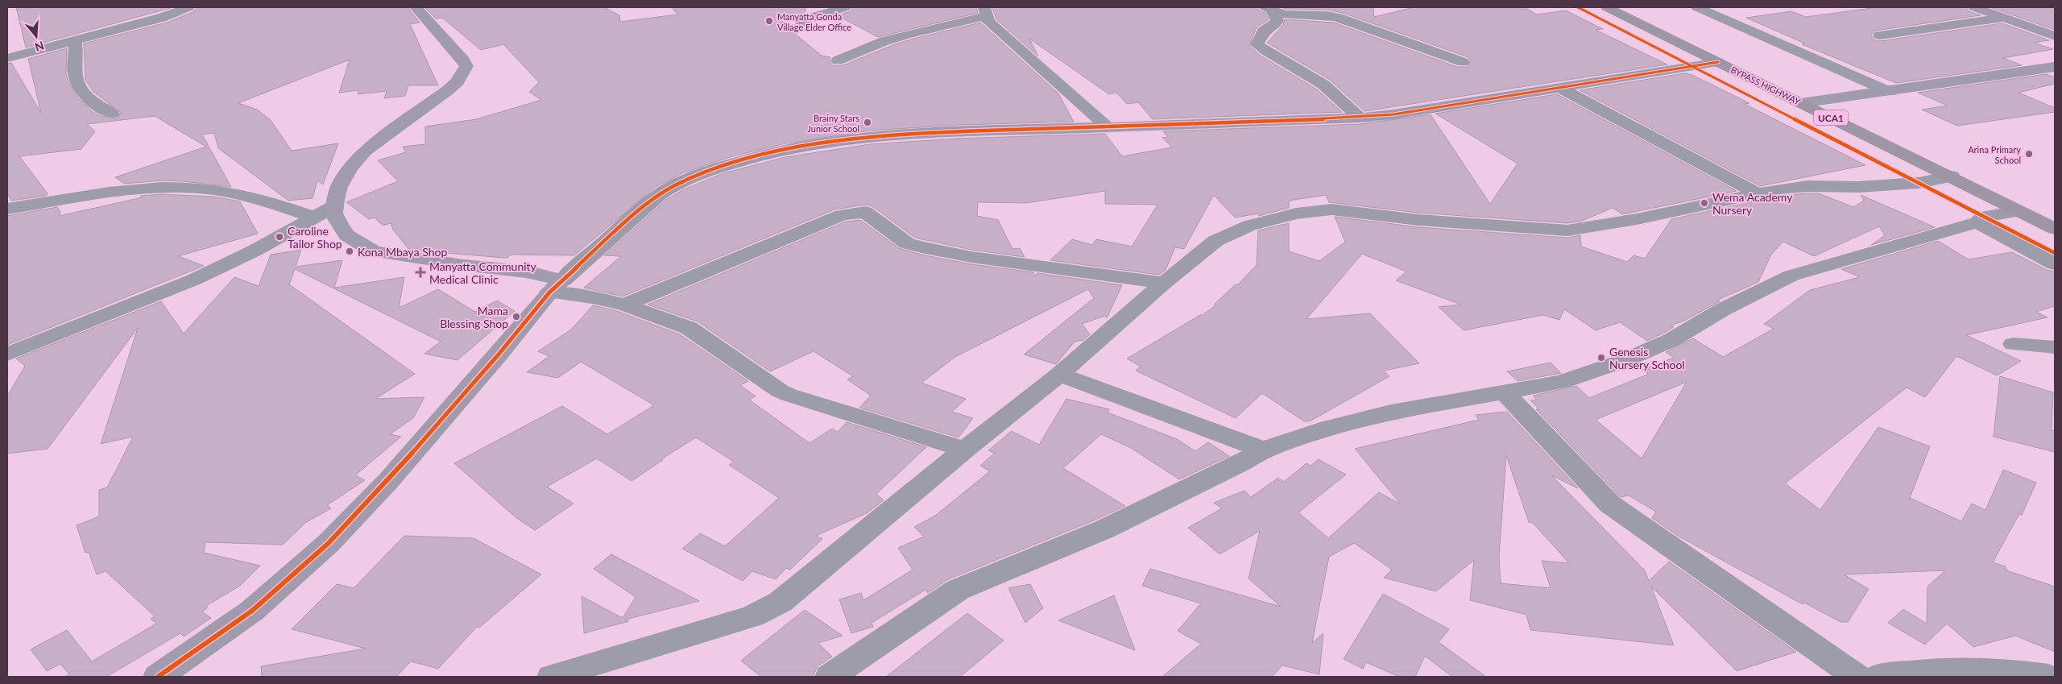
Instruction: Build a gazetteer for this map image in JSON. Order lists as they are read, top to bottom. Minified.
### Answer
{"streets":{"main road":["BYPASS HIGHWAY","UCA1"]},"places":{"other":["Manyatta Gonda Village Elder Office","Brainy Stars Junior School","Arina Primary School","Wema Academy Nursery","Caroline Tailor Shop","Kona Mbaya Shop","Mama Blessing Shop","Genesis Nursery School"],"health":["Manyatta Community Medical Clinic"]},"north":"bottom"}
